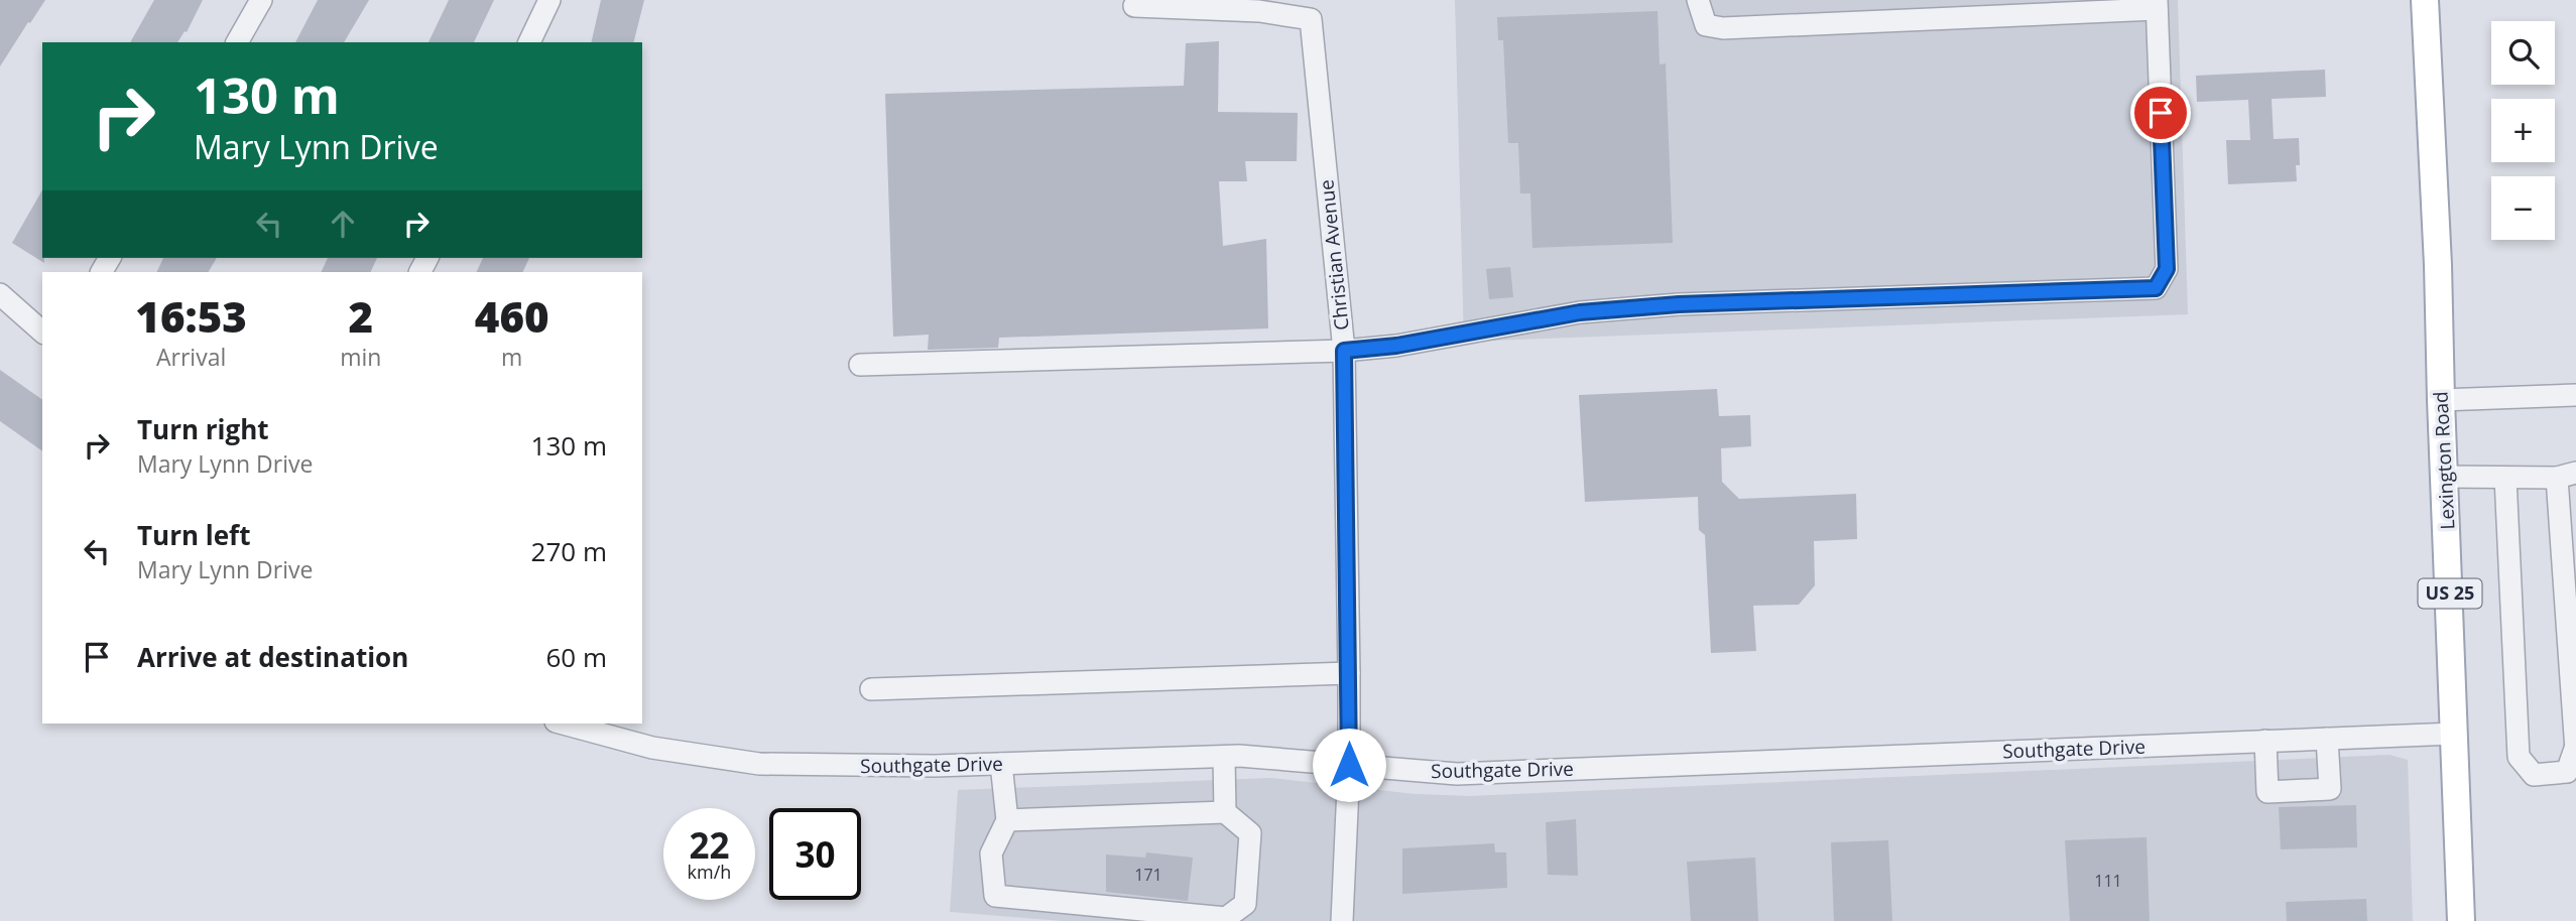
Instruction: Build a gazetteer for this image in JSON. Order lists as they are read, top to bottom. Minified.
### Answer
{"streets":{"main road":["Lexington Road","US 25"],"street":["Christian Avenue","Southgate Drive"]},"crossings":[["Christian Avenue","Southgate Drive"],["Lexington Road","Southgate Drive"]],"house_numbers":["171","111"],"page":{"map_buttons":["+","−"],"turn":["130 m","Mary Lynn Drive"],"eta":["16:53","Arrival","2","min","460","m"],"list":[{"name":"Turn right","note":"Mary Lynn Drive","value":"130 m"},{"name":"Turn left","note":"Mary Lynn Drive","value":"270 m"},{"name":"Arrive at destination","value":"60 m"}],"speed":"22 km/h","limit":"30"}}
